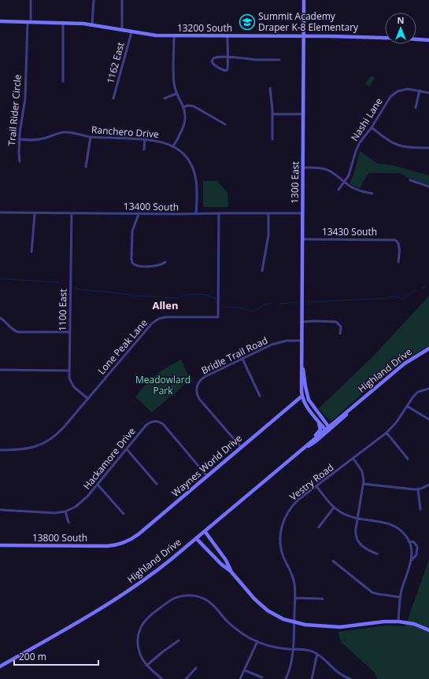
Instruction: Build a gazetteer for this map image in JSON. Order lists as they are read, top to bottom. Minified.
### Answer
{"streets":{"main road":["13200 South","1300 East","Highland Drive","Waynes World Drive","13800 South"],"street":["1162 East","Trail Rider Circle","Nashi Lane","Ranchero Drive","13400 South","13430 South","1100 East","Lone Peak Lane","Bridle Trail Road","Hackamore Drive","Vestry Road"]},"crossings":[["13200 South","1162 East"],["13200 South","Trail Rider Circle"],["13200 South","1300 East"],["Trail Rider Circle","Ranchero Drive"],["Ranchero Drive","13400 South"],["1300 East","13400 South"],["1300 East","13430 South"],["1300 East","Bridle Trail Road"],["1300 East","Highland Drive"],["1300 East","Waynes World Drive"],["13400 South","1100 East"],["13400 South","Lone Peak Lane"],["1100 East","Lone Peak Lane"],["Bridle Trail Road","Waynes World Drive"],["Hackamore Drive","Waynes World Drive"],["Waynes World Drive","13800 South"]],"districts":["Allen"],"parks":["Meadowlard Park"],"places":{"school or university":["Summit Academy Draper K-8 Elementary"]},"scale_bar":"200 m","north":"top"}
